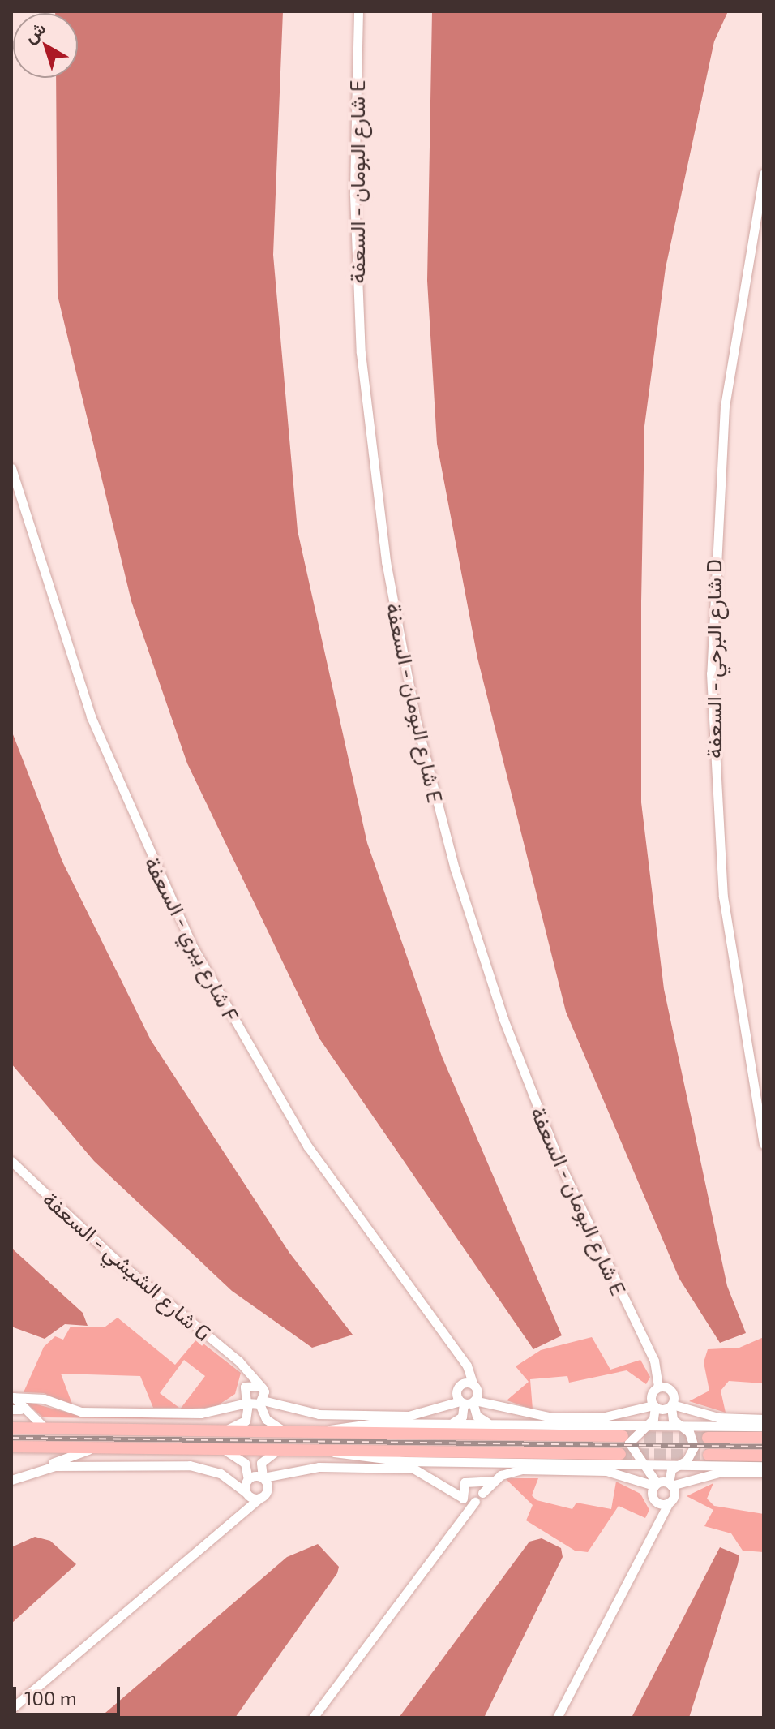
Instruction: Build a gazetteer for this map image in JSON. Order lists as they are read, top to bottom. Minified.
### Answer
{"streets":{"street":["شارع البومان - السعفة E","شارع البرحي - السعفة D","شارع يبري - السعفة F","شارع الشيشي - السعفة G"]},"scale_bar":"100 m","north":"top left"}
